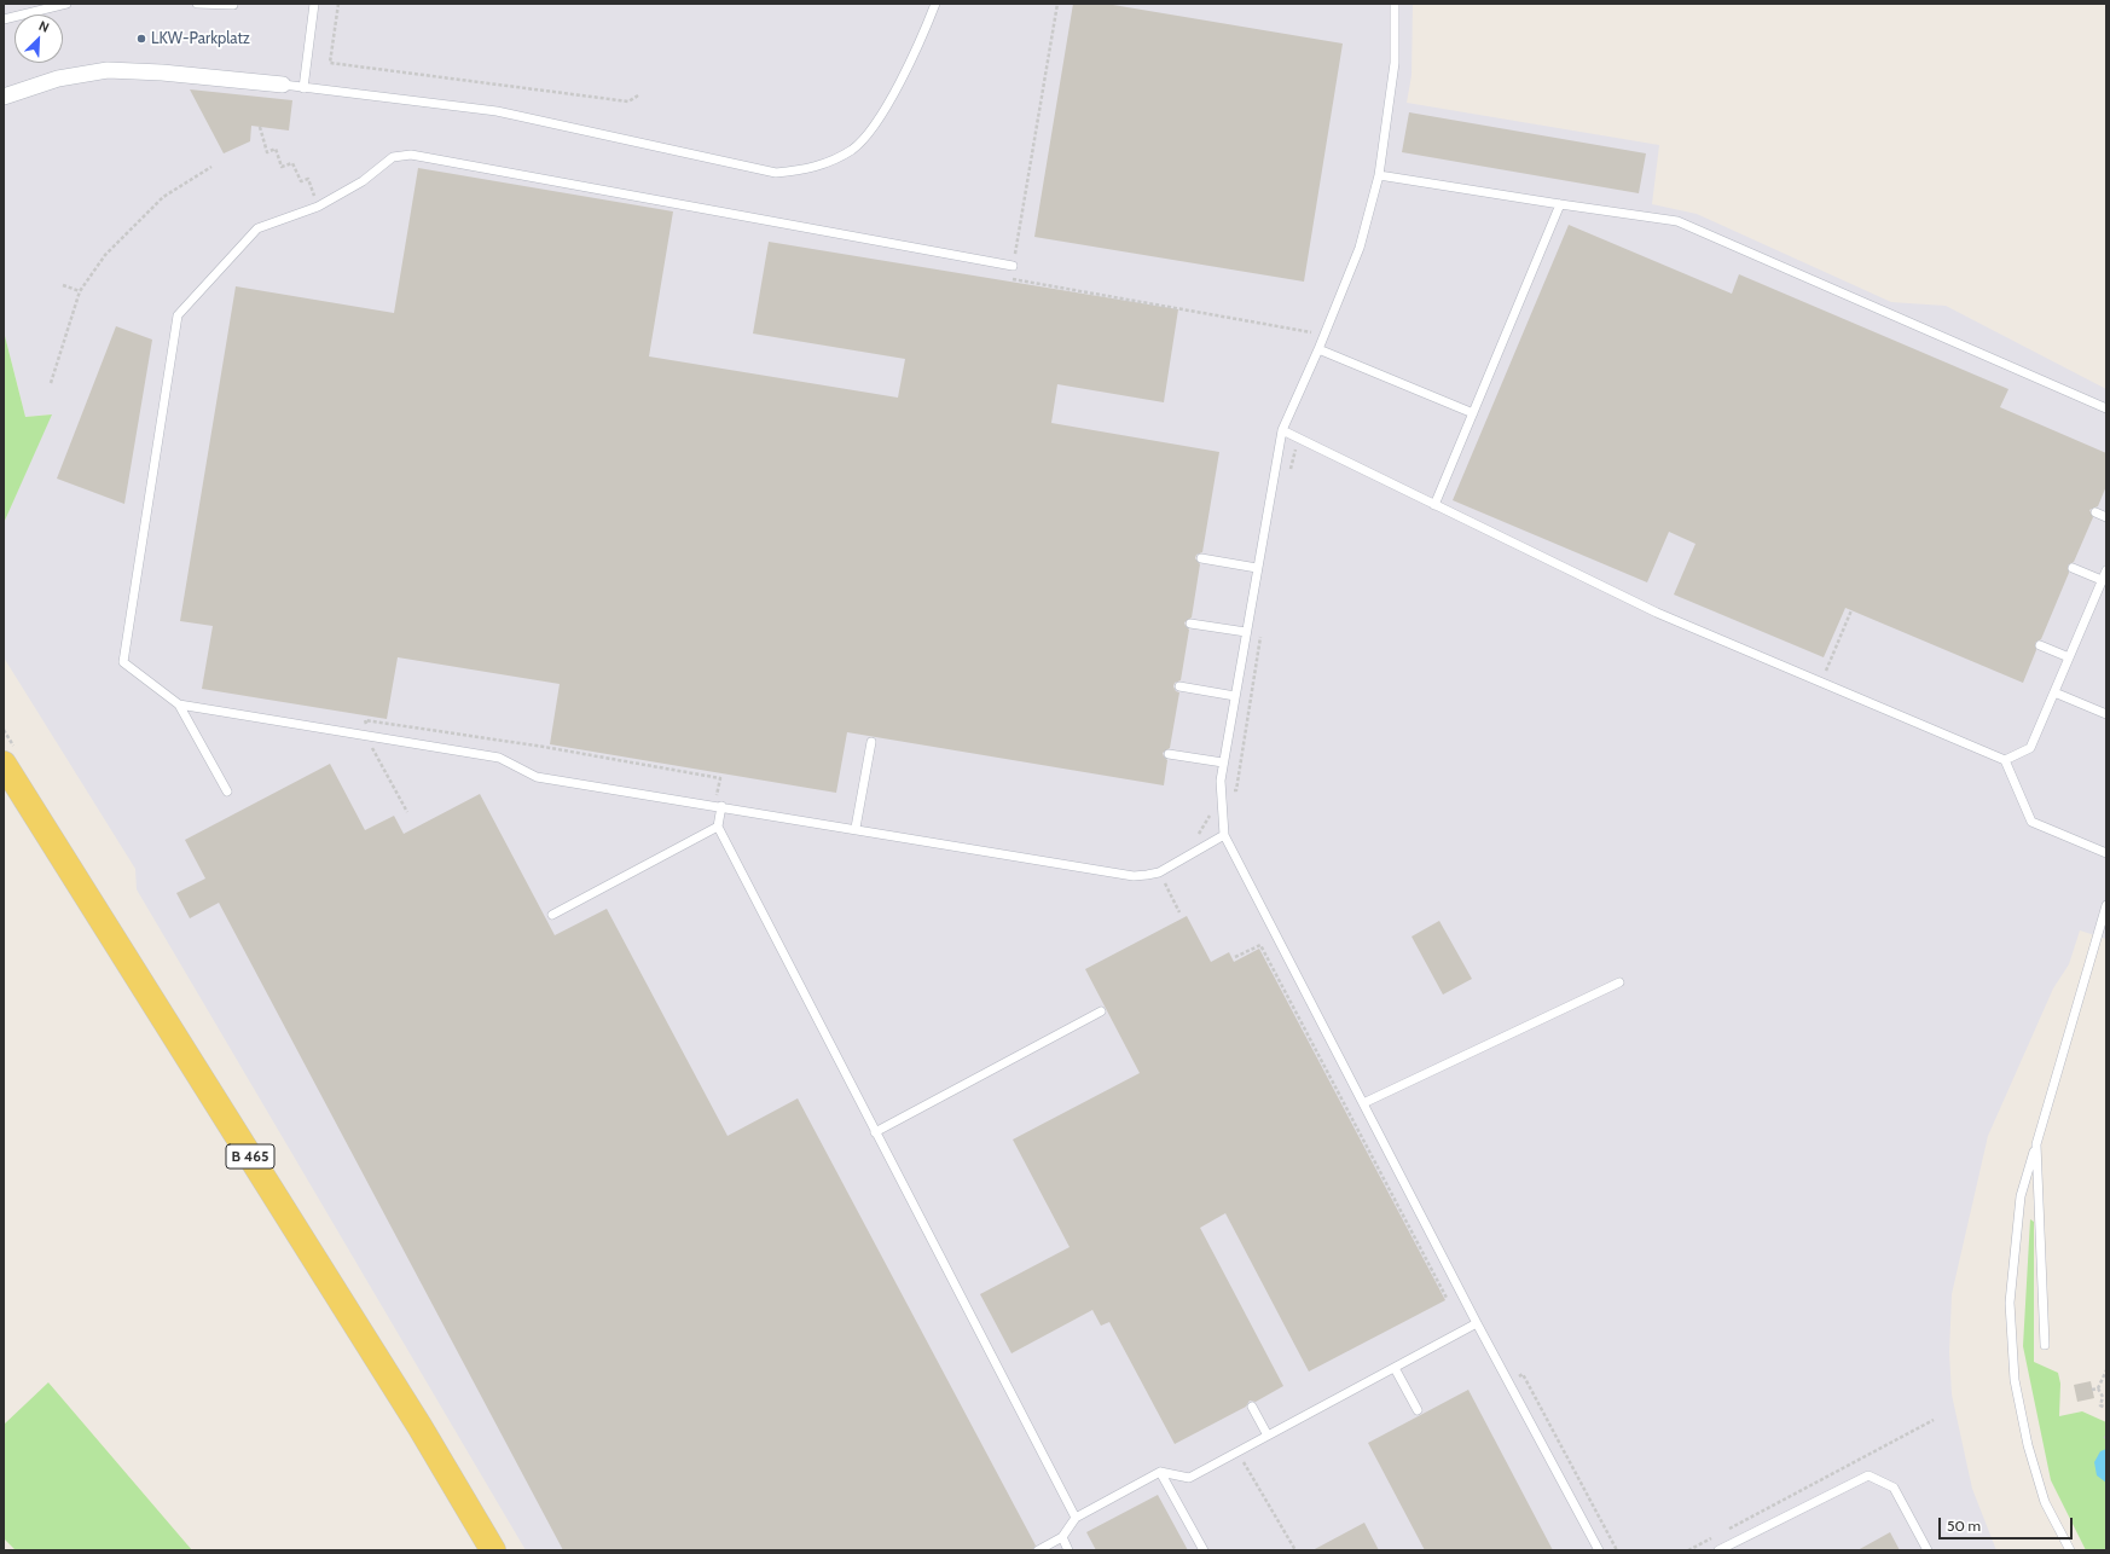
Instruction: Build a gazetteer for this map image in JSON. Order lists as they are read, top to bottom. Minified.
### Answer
{"streets":{"main road":["B 465"]},"places":["LKW-Parkplatz"],"scale_bar":"50 m","north":"top right"}
